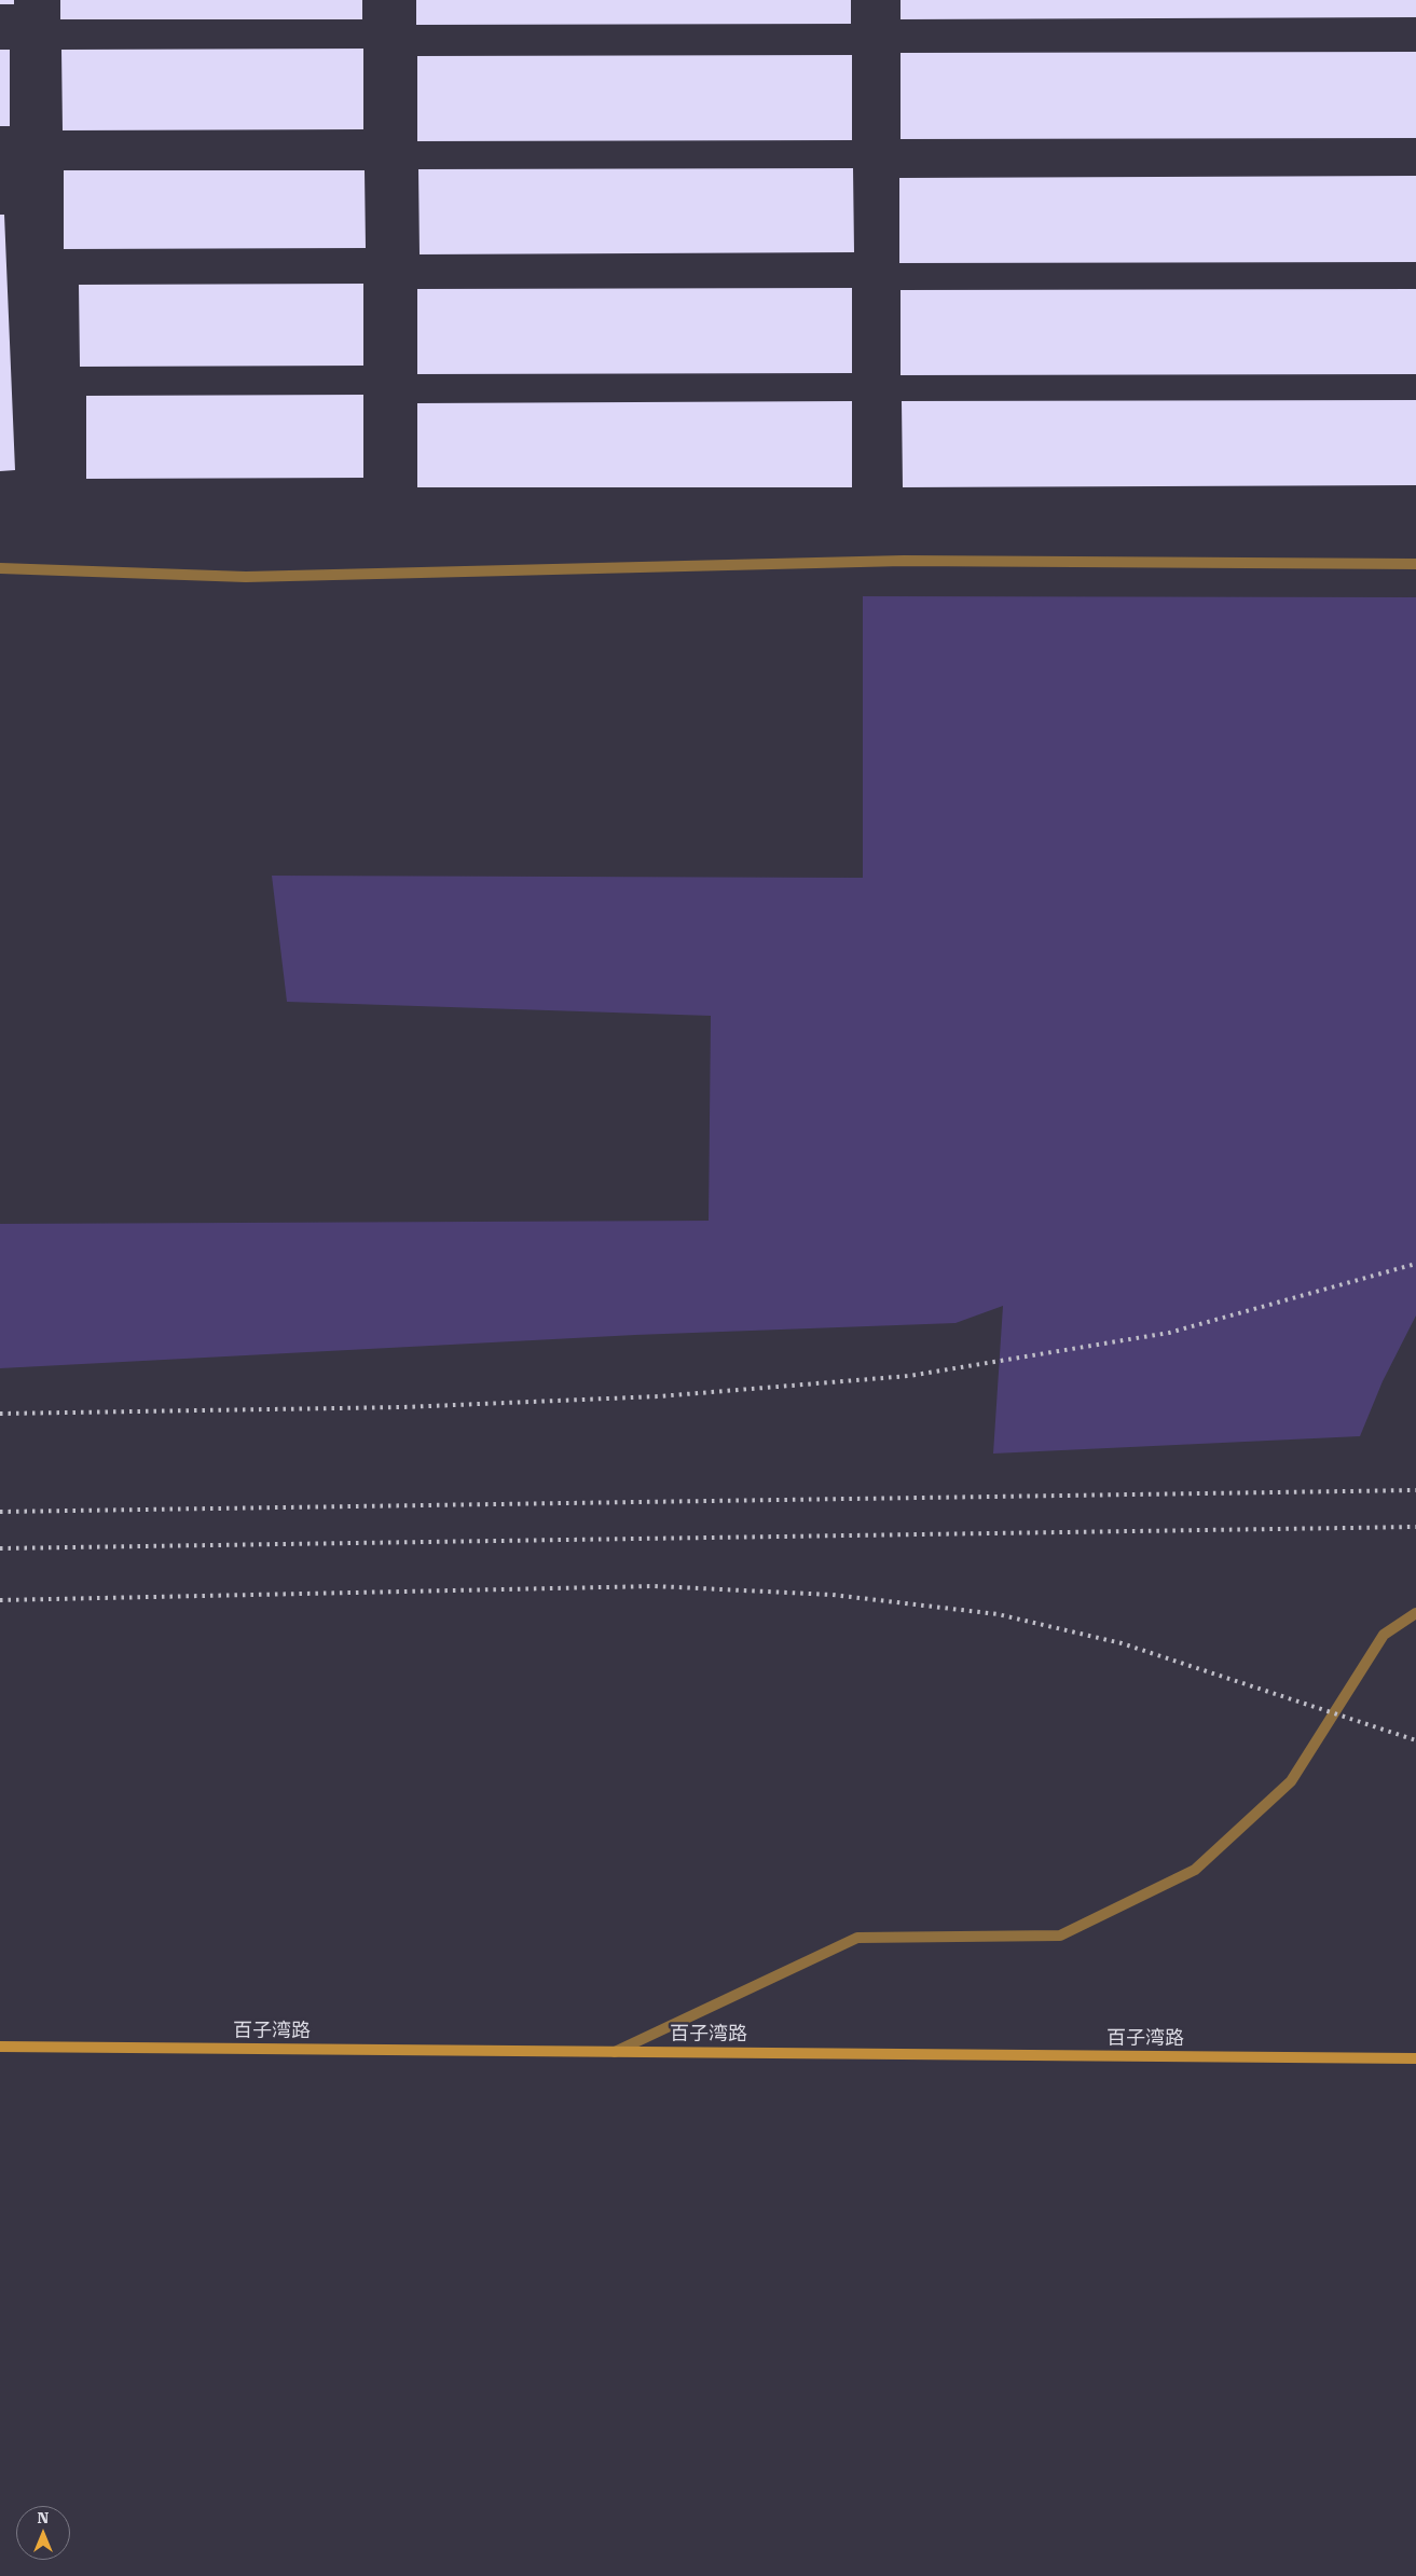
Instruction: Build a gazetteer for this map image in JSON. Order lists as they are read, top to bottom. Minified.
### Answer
{"streets":{"street":["百子湾路"]},"north":"top"}
